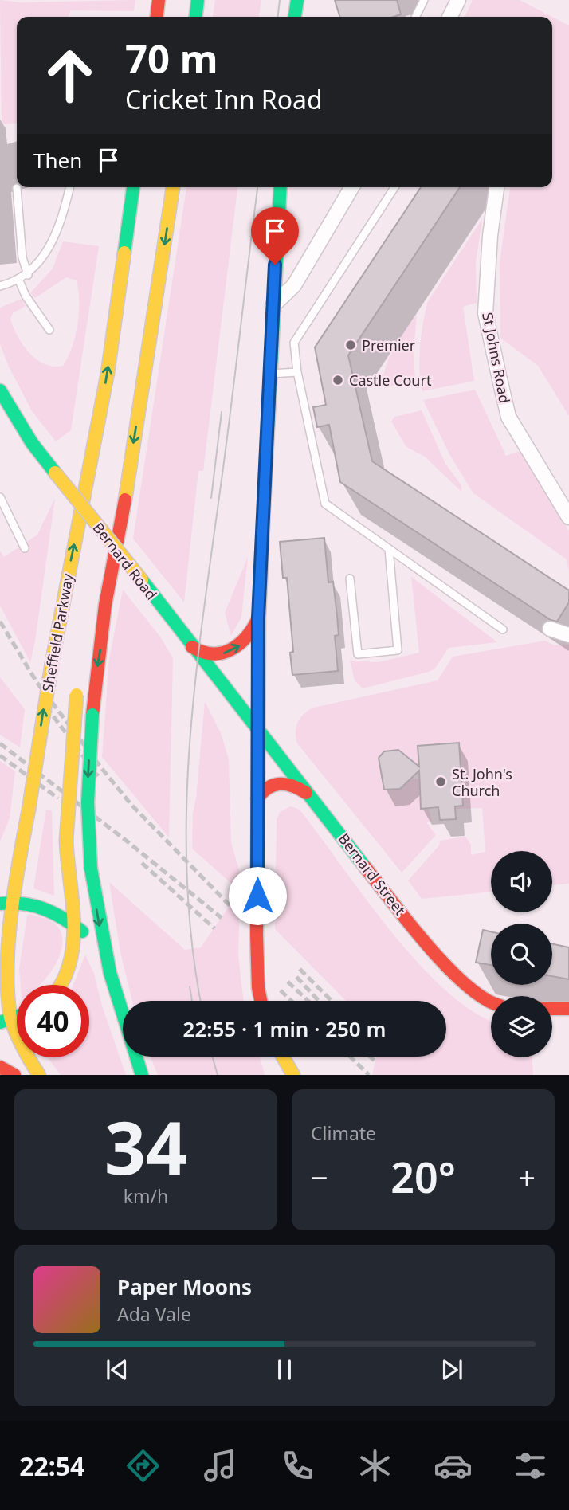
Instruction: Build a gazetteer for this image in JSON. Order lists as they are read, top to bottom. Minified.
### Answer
{"streets":{"main road":["Bernard Road","Sheffield Parkway","Bernard Street"],"street":["St Johns Road"]},"crossings":[["Bernard Road","Bernard Street"]],"places":["Premier","Castle Court","St. John's Church"],"page":{"turn":["70 m","Cricket Inn Road"],"then":"Then","limit":"40","trip":"22:55 · 1 min · 250 m","tile":[["34","km/h"],"Climate"],"heat":["−","20°","+"],"song":["Paper Moons","Ada Vale"],"tabs":"22:54"}}
